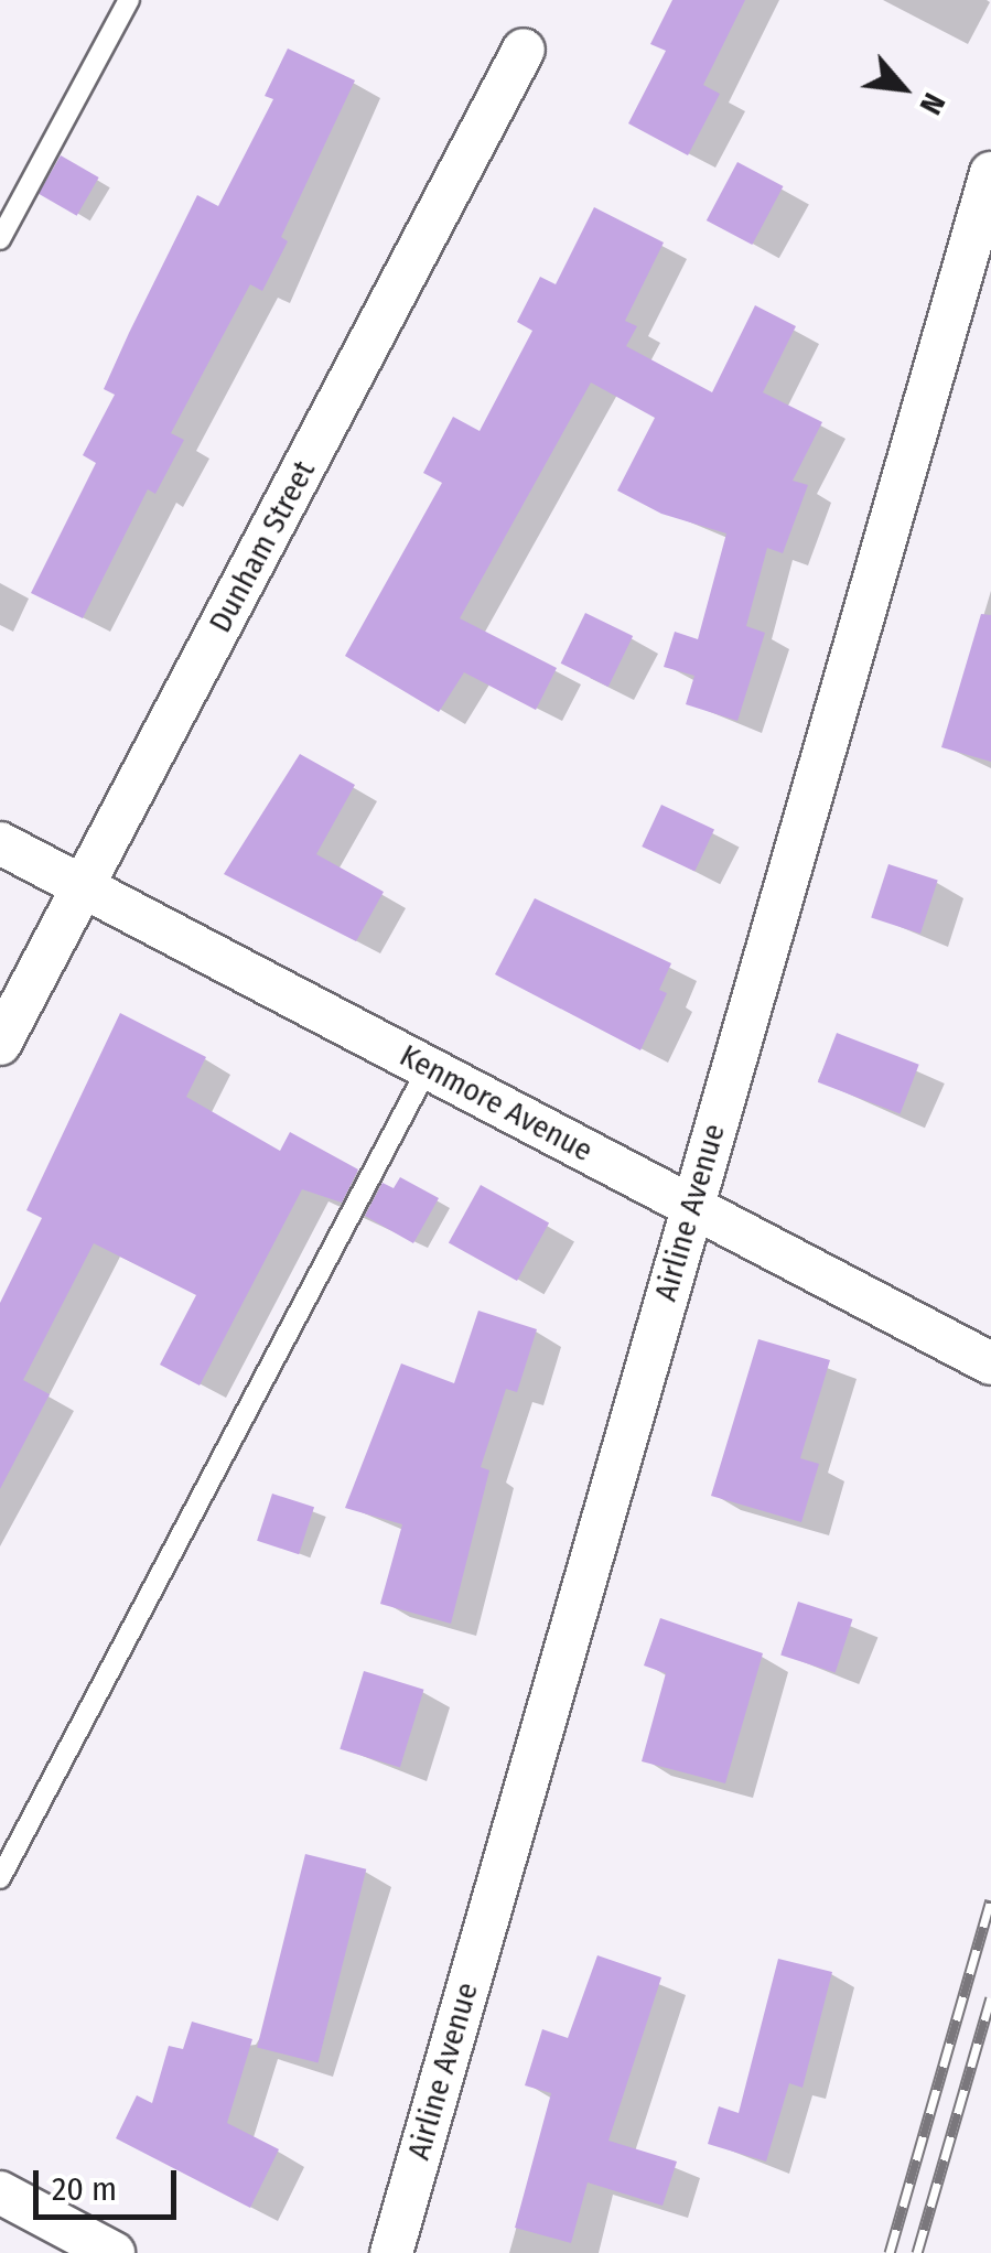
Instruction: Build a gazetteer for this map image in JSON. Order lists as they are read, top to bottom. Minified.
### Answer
{"streets":{"street":["Dunham Street","Kenmore Avenue","Airline Avenue"]},"crossings":[["Dunham Street","Kenmore Avenue"],["Kenmore Avenue","Airline Avenue"]],"scale_bar":"20 m","north":"bottom right"}
